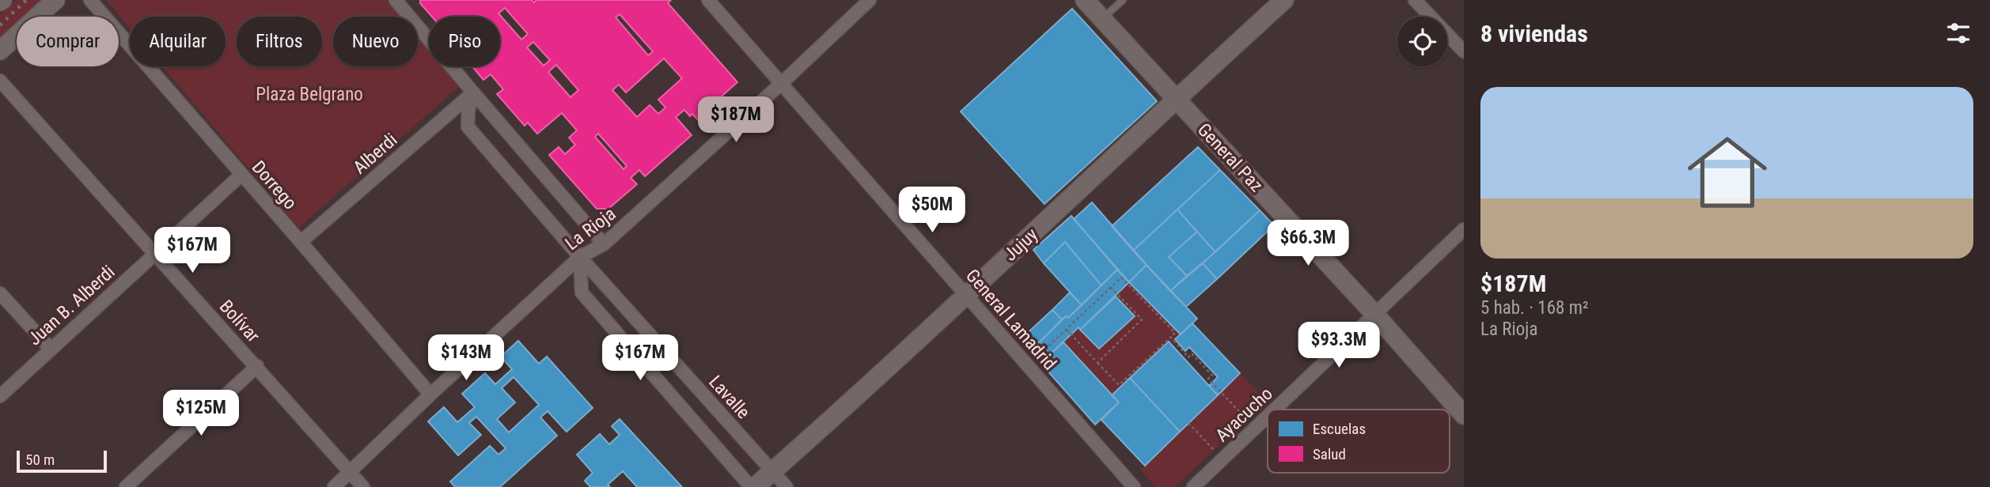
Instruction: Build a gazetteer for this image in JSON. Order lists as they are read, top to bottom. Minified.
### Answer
{"streets":{"street":["Alberdi","General Paz","Dorrego","La Rioja","Jujuy","Juan B. Alberdi","General Lamadrid","Bolívar","Lavalle","Ayacucho"]},"crossings":[["Alberdi","Dorrego"],["Alberdi","Lavalle"],["General Paz","Jujuy"],["General Paz","Ayacucho"],["Dorrego","La Rioja"],["Dorrego","Juan B. Alberdi"],["La Rioja","General Lamadrid"],["La Rioja","Bolívar"],["La Rioja","Lavalle"],["Jujuy","General Lamadrid"],["Jujuy","Lavalle"],["Juan B. Alberdi","Bolívar"]],"parks":["Plaza Belgrano"],"legend":["Escuelas","Salud"],"scale_bar":"50 m","page":{"heading":"8 viviendas","chip":["Comprar","Alquilar","Filtros","Nuevo","Piso"],"list":[{"name":"$187M","note":"5 hab. · 168 m² · La Rioja"}],"price":["$187M","$50M","$66.3M","$167M","$93.3M","$143M","$167M","$125M"],"scale":"50 m"}}
